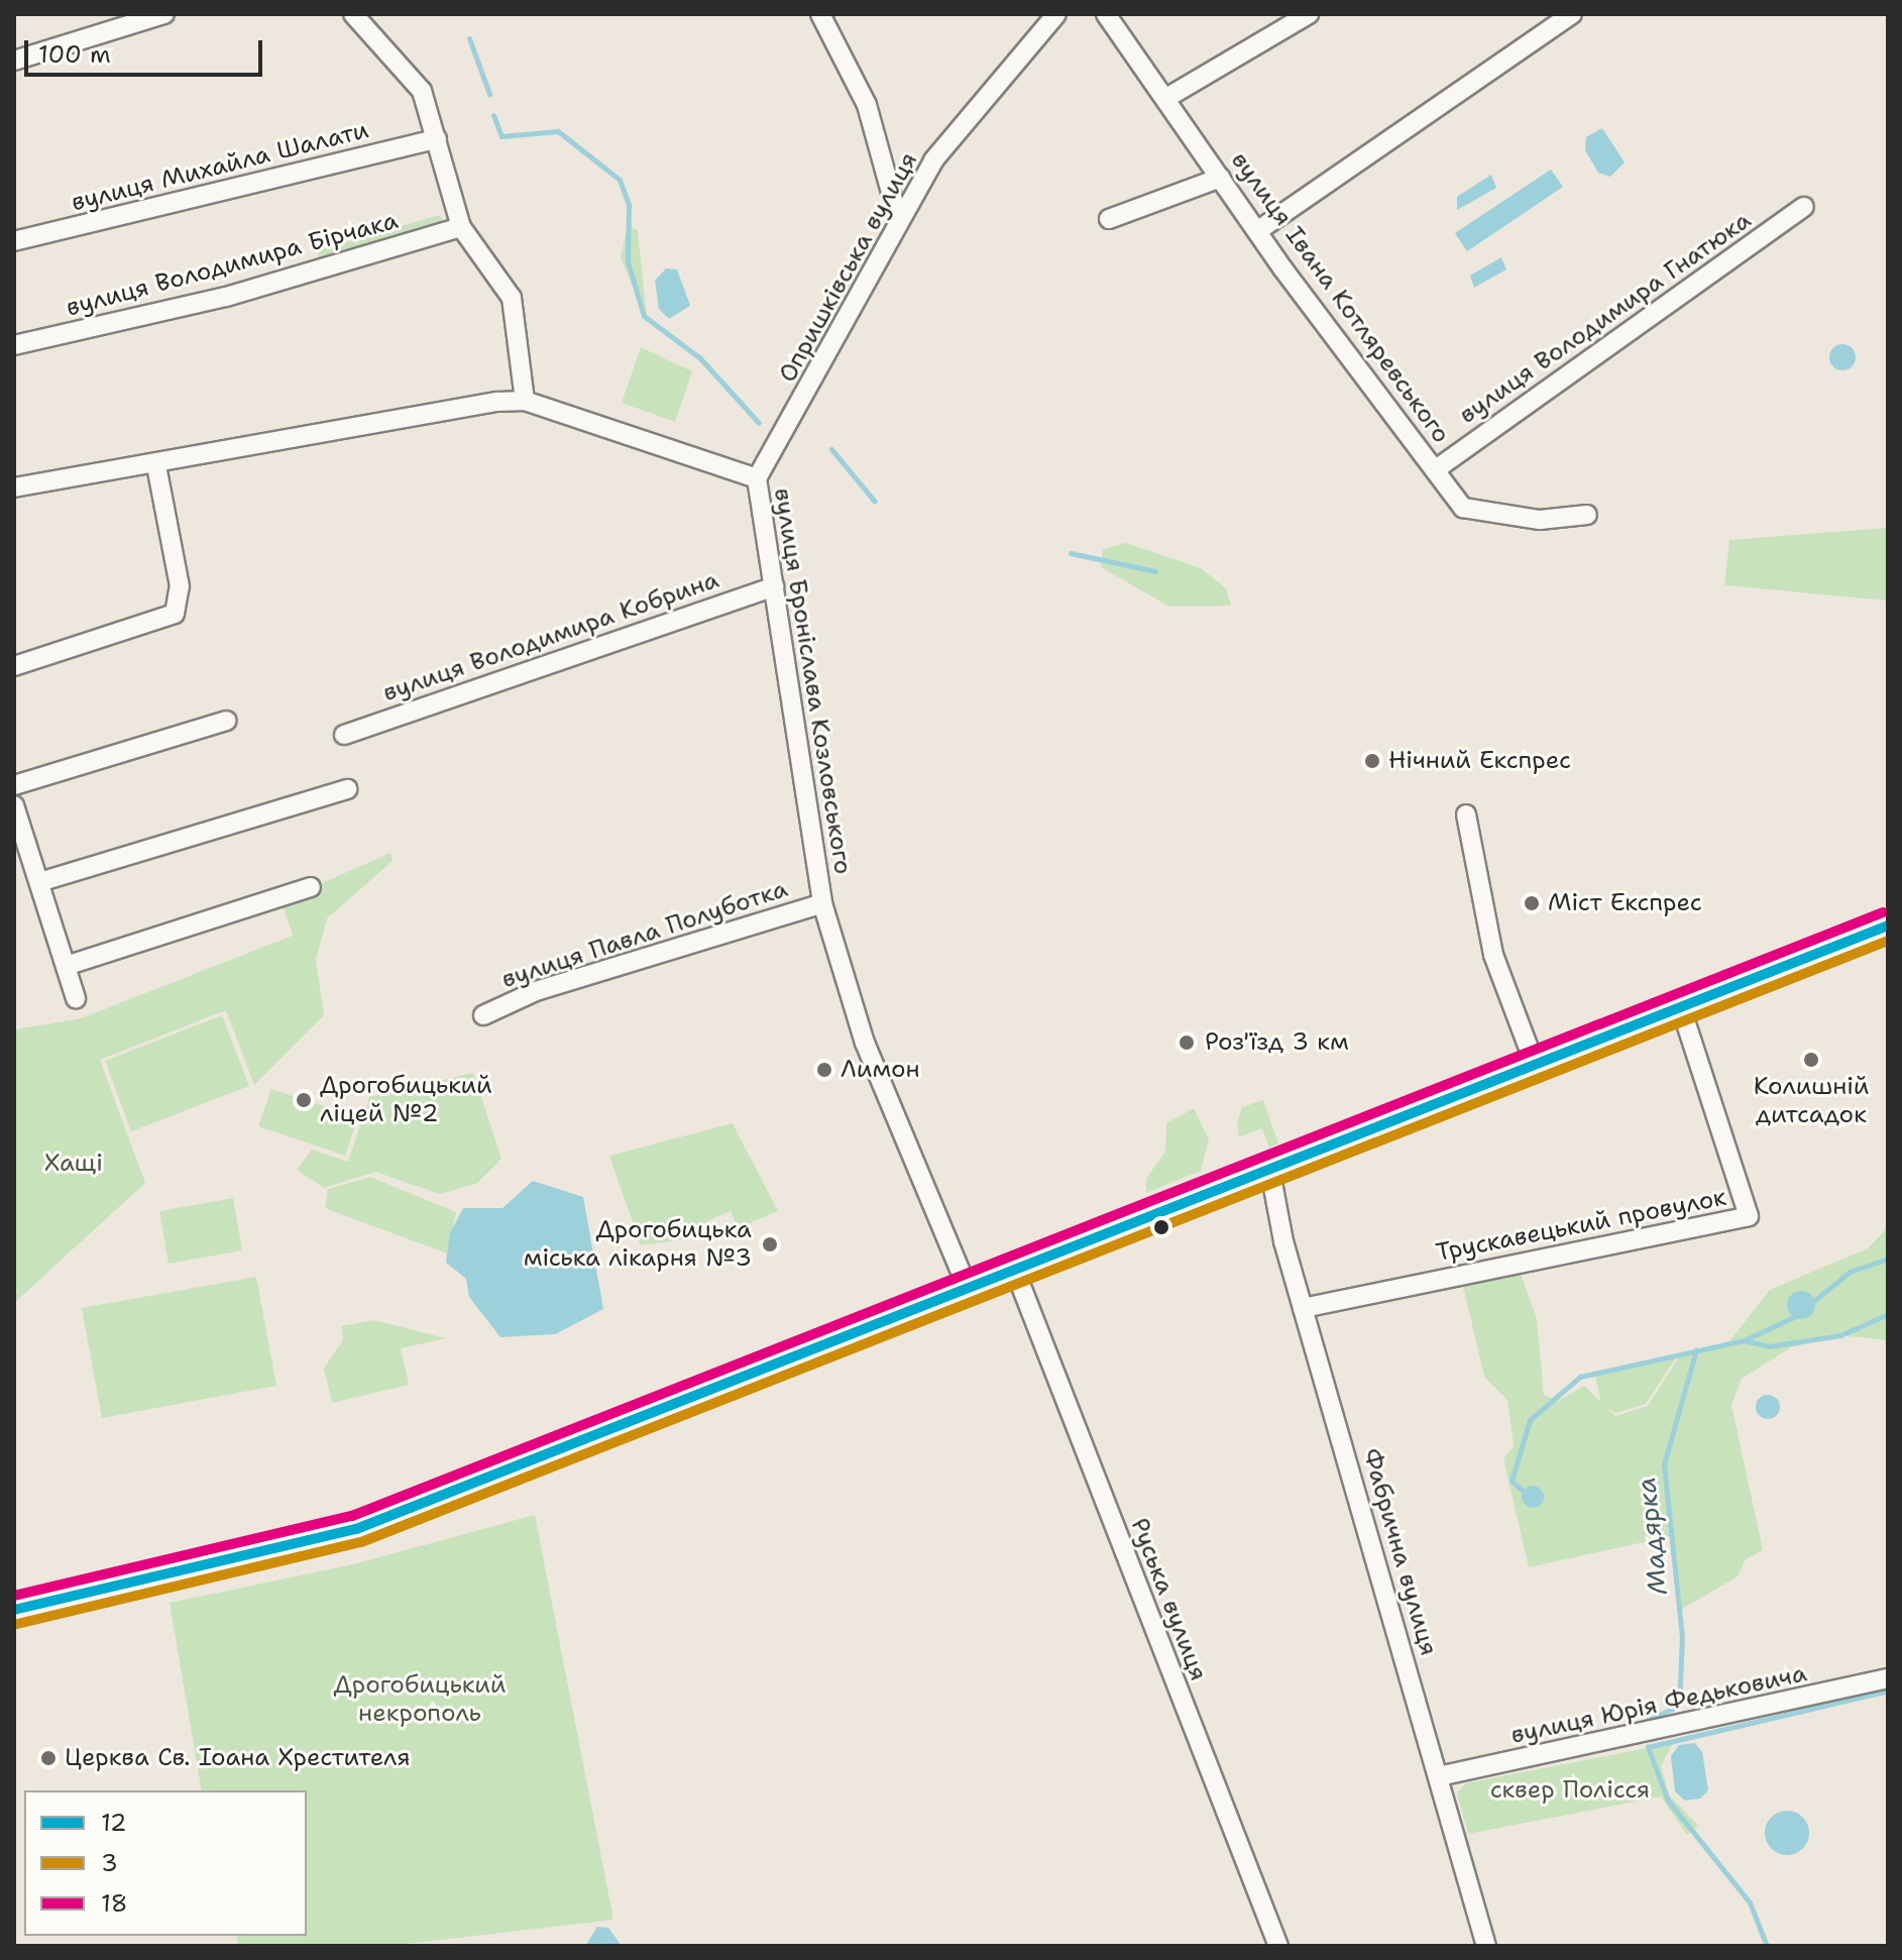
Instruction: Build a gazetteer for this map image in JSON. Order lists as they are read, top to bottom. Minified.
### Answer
{"streets":{"street":["вулиця Михайла Шалати","вулиця Володимира Бірчака","Опришківська вулиця","вулиця Івана Котляревського","вулиця Володимира Гнатюка","вулиця Володимира Кобрина","вулиця Броніслава Козловського","вулиця Павла Полуботка","Трускавецький провулок","Фабрична вулиця","Руська вулиця","вулиця Юрія Федьковича"]},"crossings":[["Опришківська вулиця","вулиця Броніслава Козловського"],["вулиця Івана Котляревського","вулиця Володимира Гнатюка"],["вулиця Володимира Кобрина","вулиця Броніслава Козловського"],["вулиця Броніслава Козловського","вулиця Павла Полуботка"],["Трускавецький провулок","Фабрична вулиця"],["Фабрична вулиця","вулиця Юрія Федьковича"]],"water":["Мадярка"],"parks":["Хащі","Дрогобицький некрополь","сквер Полісся"],"places":["Нічний Експрес","Міст Експрес","Роз'їзд 3 км","Колишній дитсадок","Лимон","Дрогобицький ліцей №2","Дрогобицька міська лікарня №3","Церква Св. Іоана Хрестителя"],"lines":["transit line 18","transit line 12","transit line 3"],"legend":["12","3","18"],"scale_bar":"100 m"}
